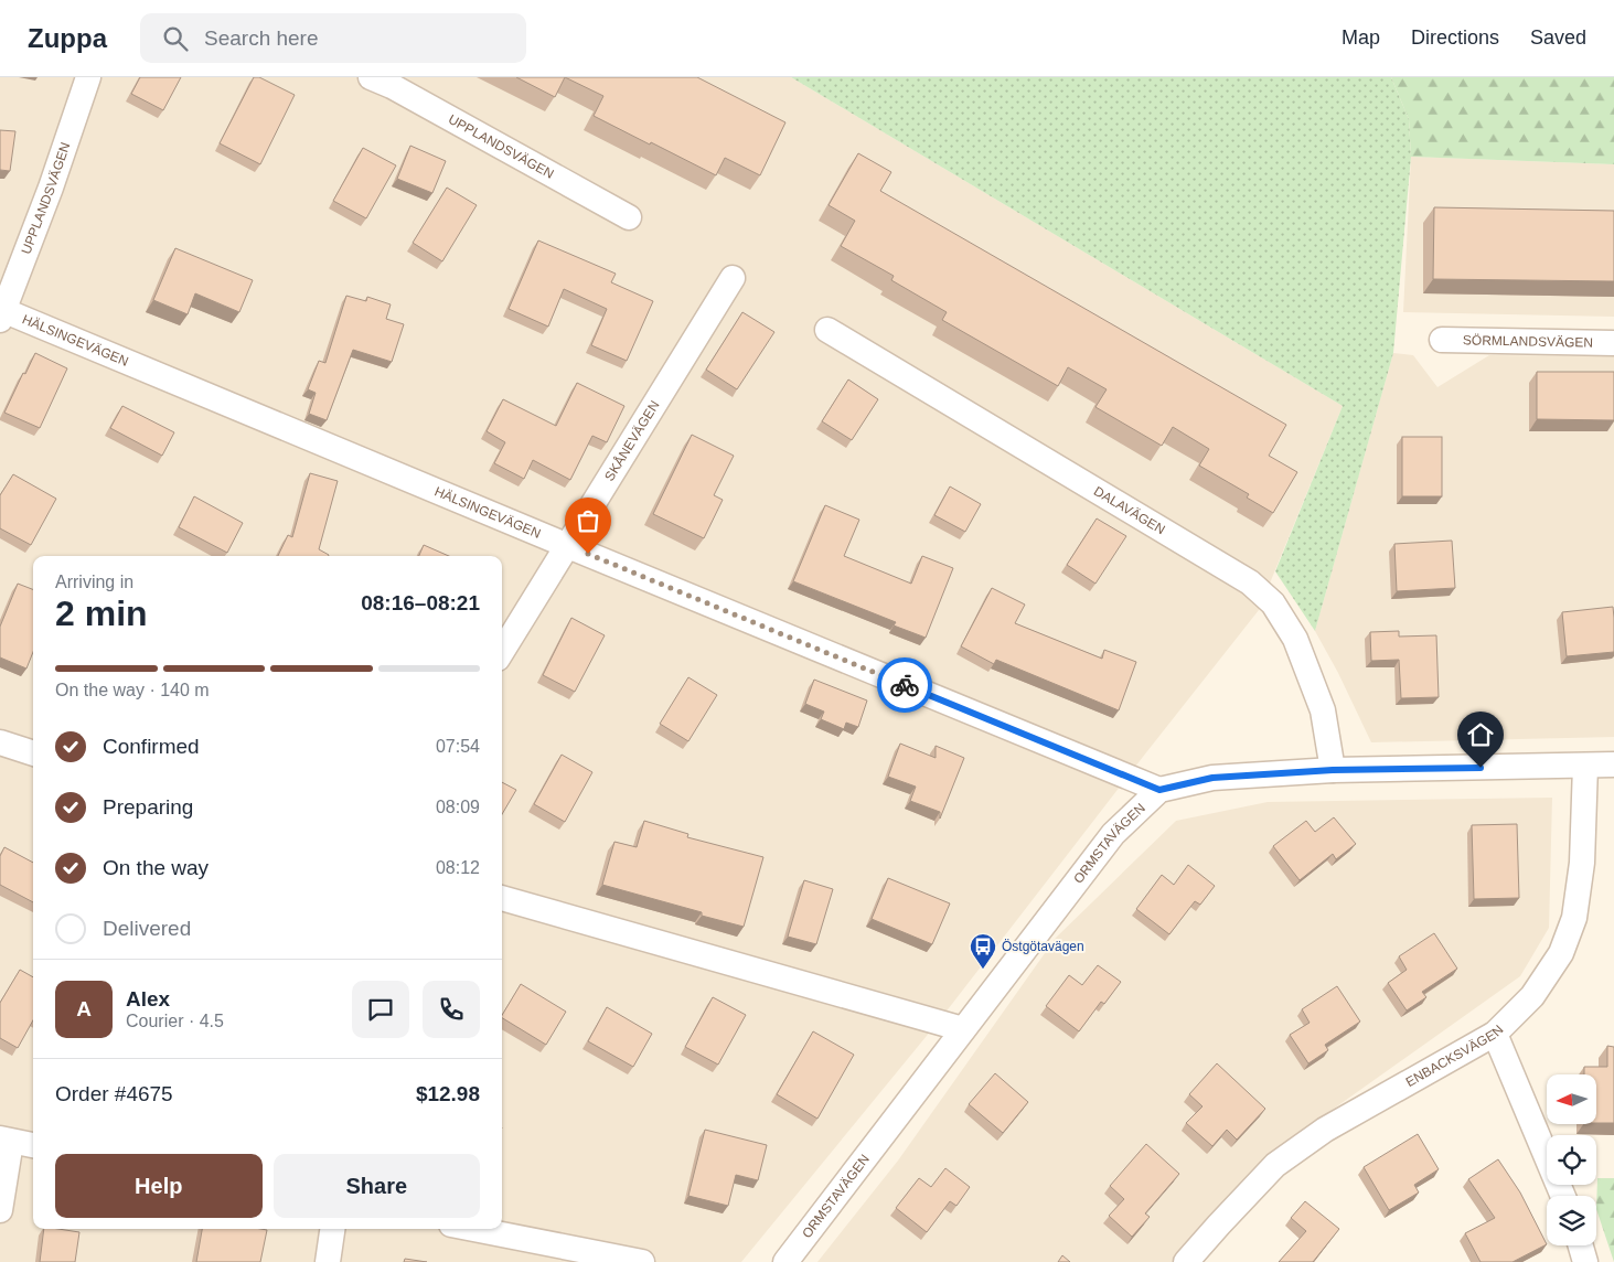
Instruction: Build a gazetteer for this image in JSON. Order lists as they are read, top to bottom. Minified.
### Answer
{"streets":{"street":["UPPLANDSVÄGEN","HÄLSINGEVÄGEN","SÖRMLANDSVÄGEN","SKÅNEVÄGEN","DALAVÄGEN","ORMSTAVÄGEN","ENBACKSVÄGEN"]},"crossings":[["UPPLANDSVÄGEN","HÄLSINGEVÄGEN"],["HÄLSINGEVÄGEN","SKÅNEVÄGEN"],["HÄLSINGEVÄGEN","ORMSTAVÄGEN"]],"places":{"bus stop":["Östgötavägen"]},"north":"left","page":{"header":"Zuppa","search":"Search here","nav":["Map","Directions","Saved"],"heading":["2 min","Arriving in","08:16–08:21"],"panel":["Alex","Courier · 4.5","Order #4675","$12.98"],"bar":"On the way · 140 m","list":[["Confirmed","07:54"],["Preparing","08:09"],["On the way","08:12"],"Delivered"],"round":"A","buttons":["Help","Share"]}}
